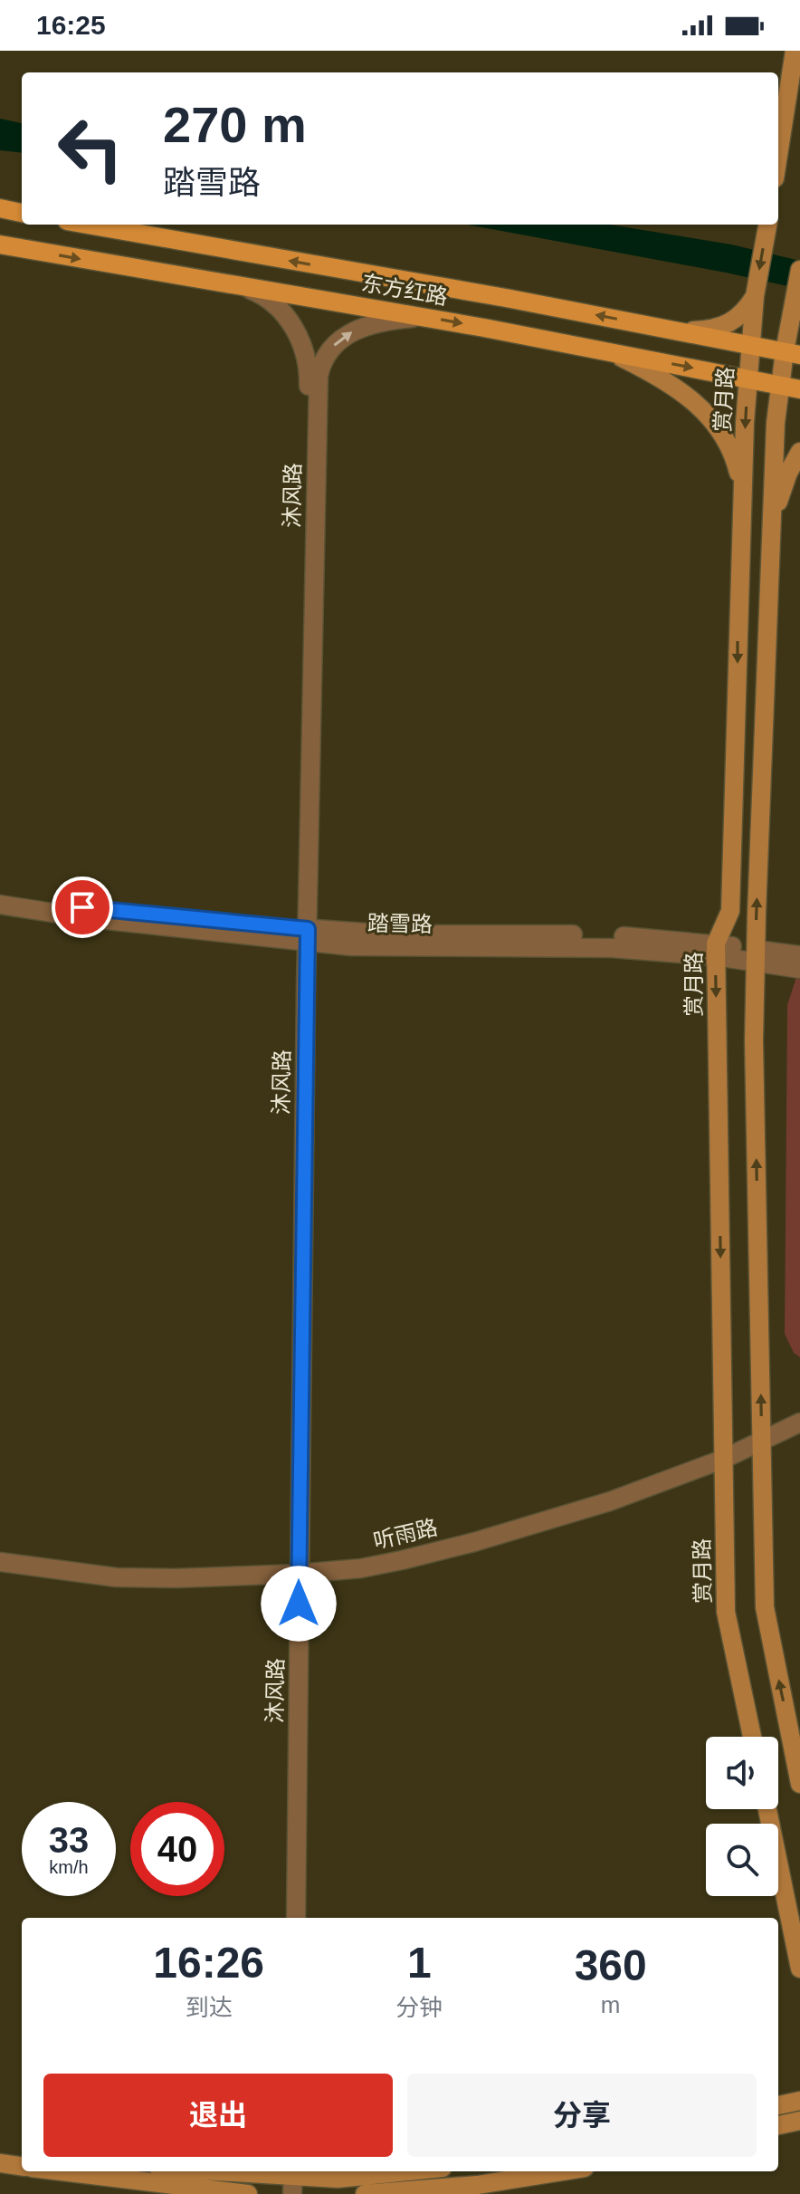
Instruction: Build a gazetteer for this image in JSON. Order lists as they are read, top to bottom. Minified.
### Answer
{"streets":{"main road":["东方红路","赏月路"],"street":["沐风路","踏雪路","听雨路"]},"crossings":[["东方红路","赏月路"],["东方红路","沐风路"],["赏月路","踏雪路"],["赏月路","听雨路"],["沐风路","踏雪路"],["沐风路","听雨路"]],"page":{"status":"16:25","turn":["270 m","踏雪路"],"speed":"33 km/h","limit":"40","eta":["16:26","到达","1","分钟","360","m"],"buttons":["退出","分享"]}}
